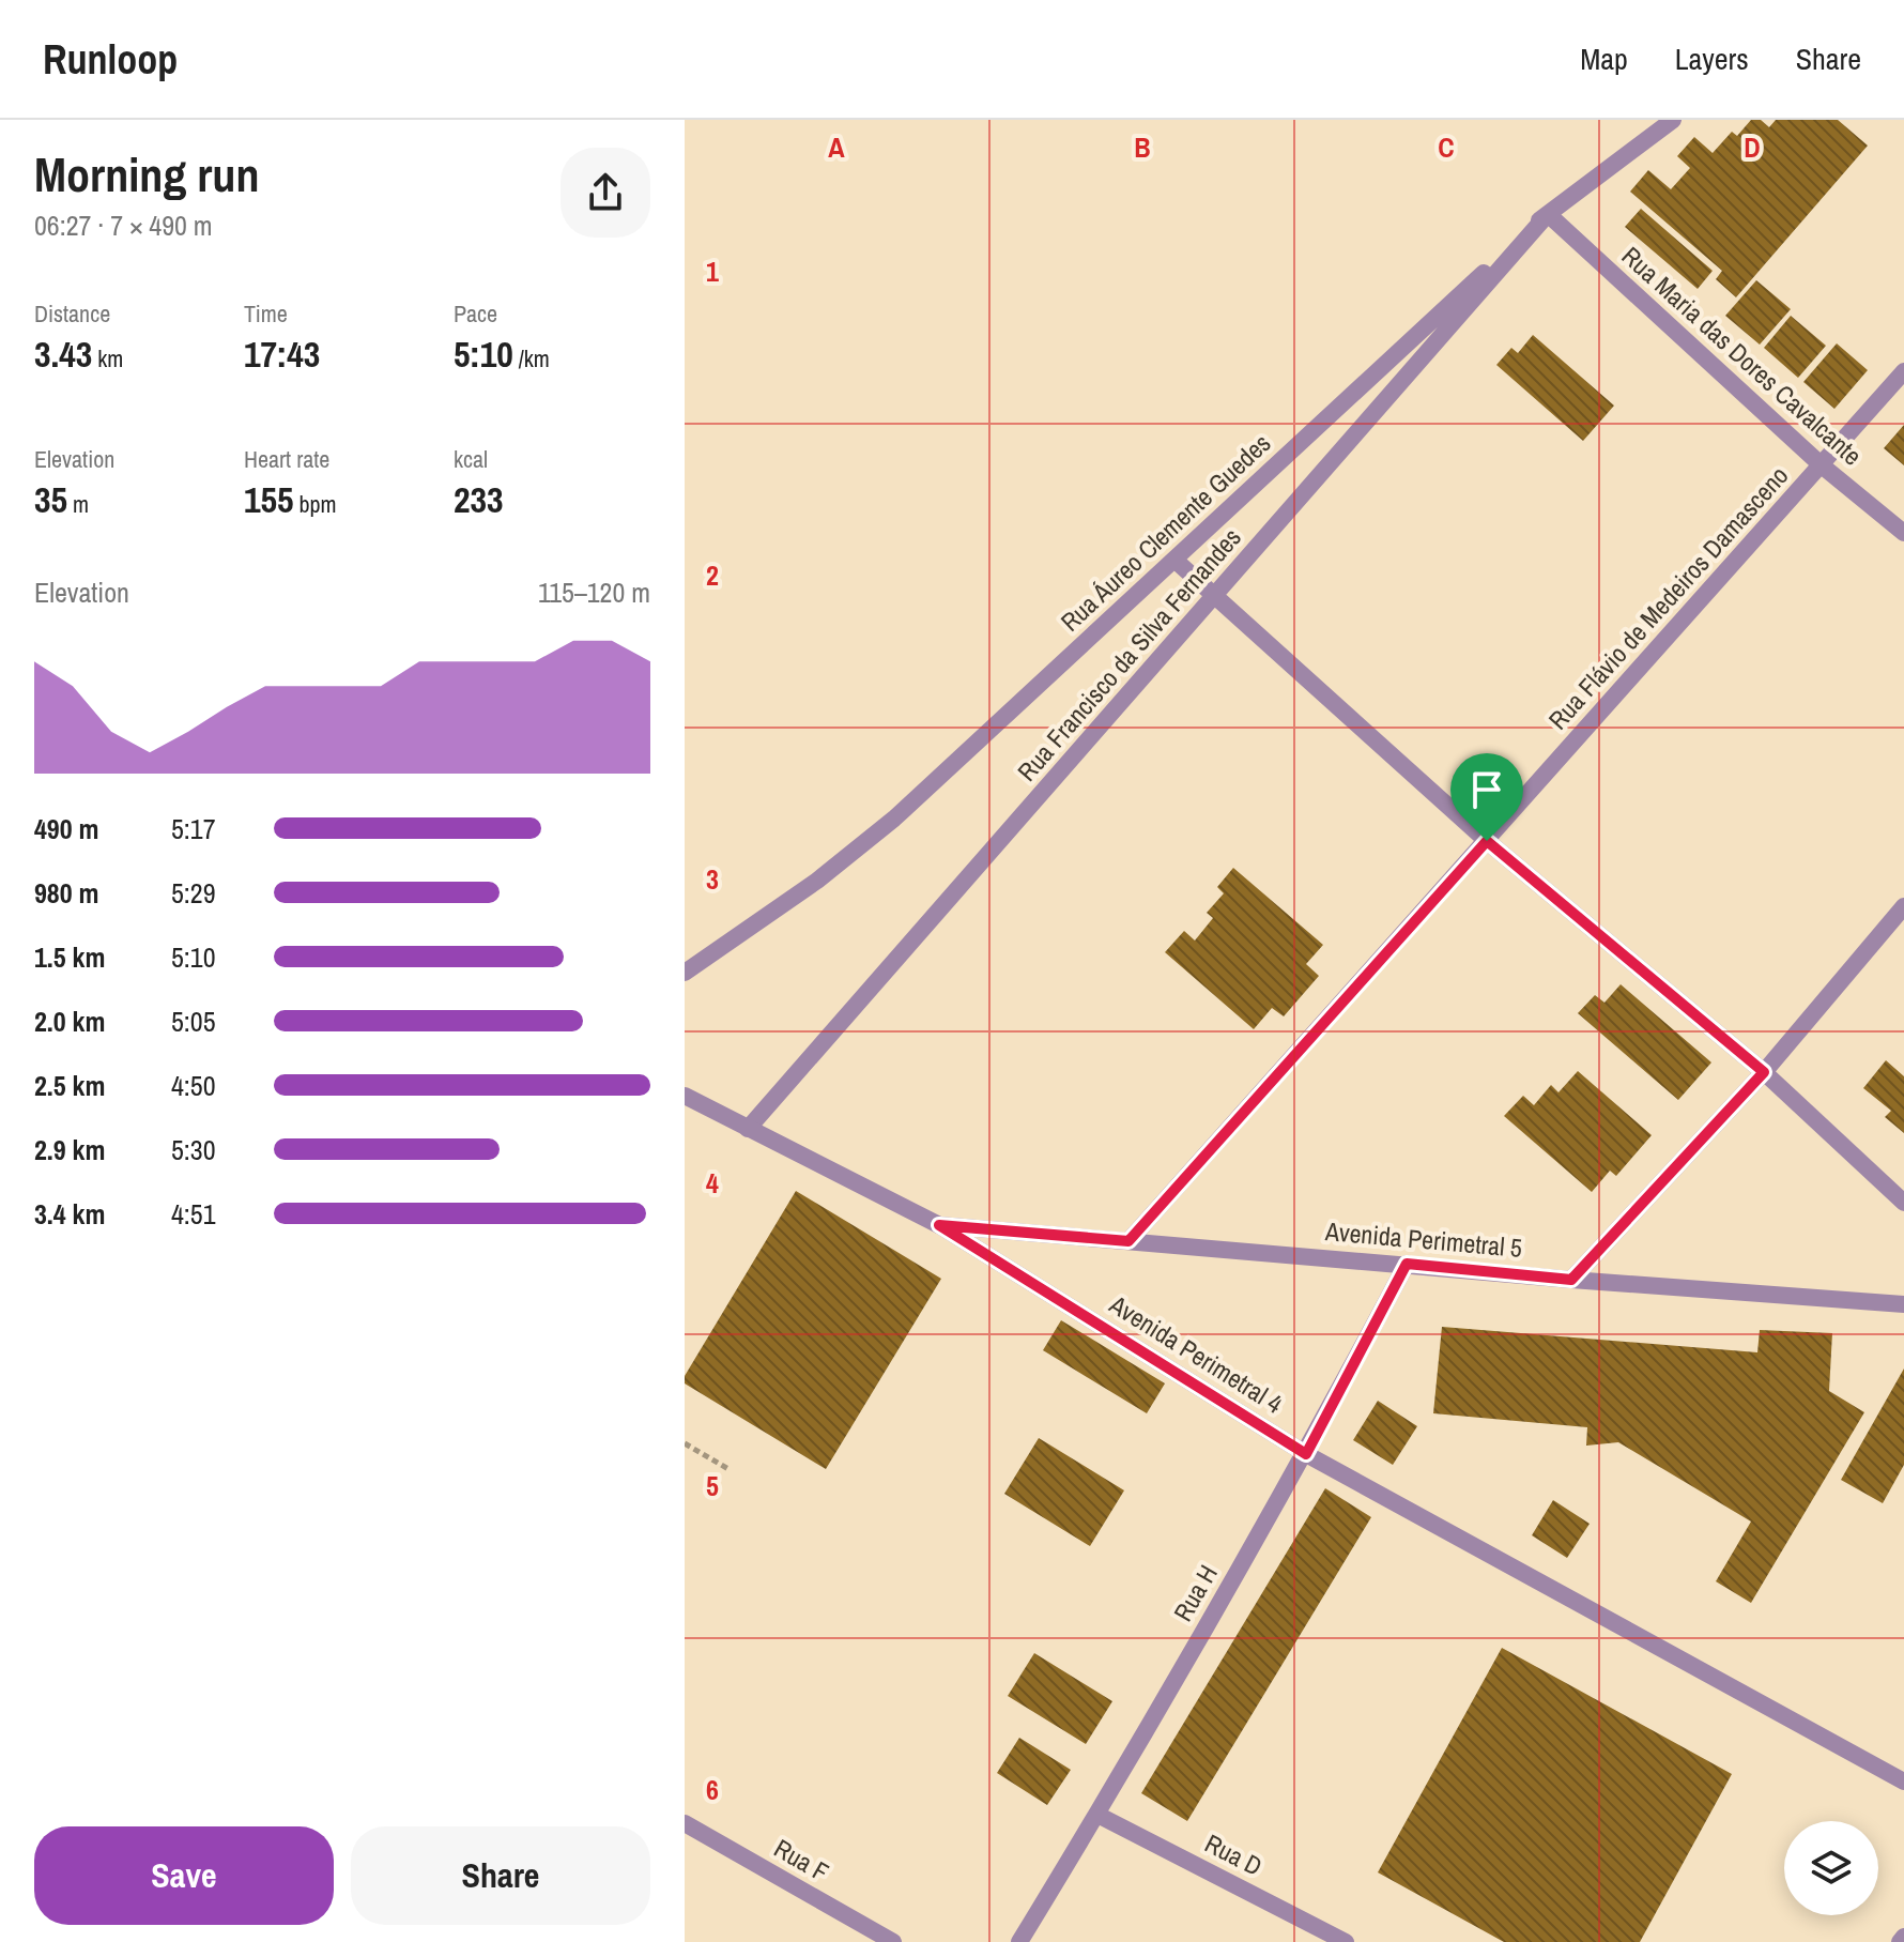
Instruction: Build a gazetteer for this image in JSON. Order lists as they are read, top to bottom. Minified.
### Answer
{"streets":{"street":["Rua Maria das Dores Cavalcante","Rua Áureo Clemente Guedes","Rua Flávio de Medeiros Damasceno","Rua Francisco da Silva Fernandes","Avenida Perimetral 5","Avenida Perimetral 4","Rua H","Rua D","Rua F"]},"crossings":[["Rua Maria das Dores Cavalcante","Rua Áureo Clemente Guedes"],["Rua Maria das Dores Cavalcante","Rua Flávio de Medeiros Damasceno"],["Rua Maria das Dores Cavalcante","Rua Francisco da Silva Fernandes"],["Rua Áureo Clemente Guedes","Rua Francisco da Silva Fernandes"],["Rua Flávio de Medeiros Damasceno","Avenida Perimetral 5"],["Rua Francisco da Silva Fernandes","Avenida Perimetral 4"],["Avenida Perimetral 5","Avenida Perimetral 4"],["Avenida Perimetral 5","Rua H"],["Avenida Perimetral 4","Rua H"],["Rua H","Rua D"]],"page":{"header":"Runloop","nav":["Map","Layers","Share"],"heading":["Morning run","06:27 · 7 × 490 m"],"stats":[["Distance","3.43 km"],["Time","17:43"],["Pace","5:10 /km"],["Elevation","35 m"],["Heart rate","155 bpm"],["kcal","233"]],"chart":["Elevation","115–120 m"],"list":[{"name":"490 m","note":"5:17"},{"name":"980 m","note":"5:29"},{"name":"1.5 km","note":"5:10"},{"name":"2.0 km","note":"5:05"},{"name":"2.5 km","note":"4:50"},{"name":"2.9 km","note":"5:30"},{"name":"3.4 km","note":"4:51"}],"buttons":["Save","Share"]},"grid":{"columns":["A","B","C","D"],"rows":["1","2","3","4","5","6"]}}
